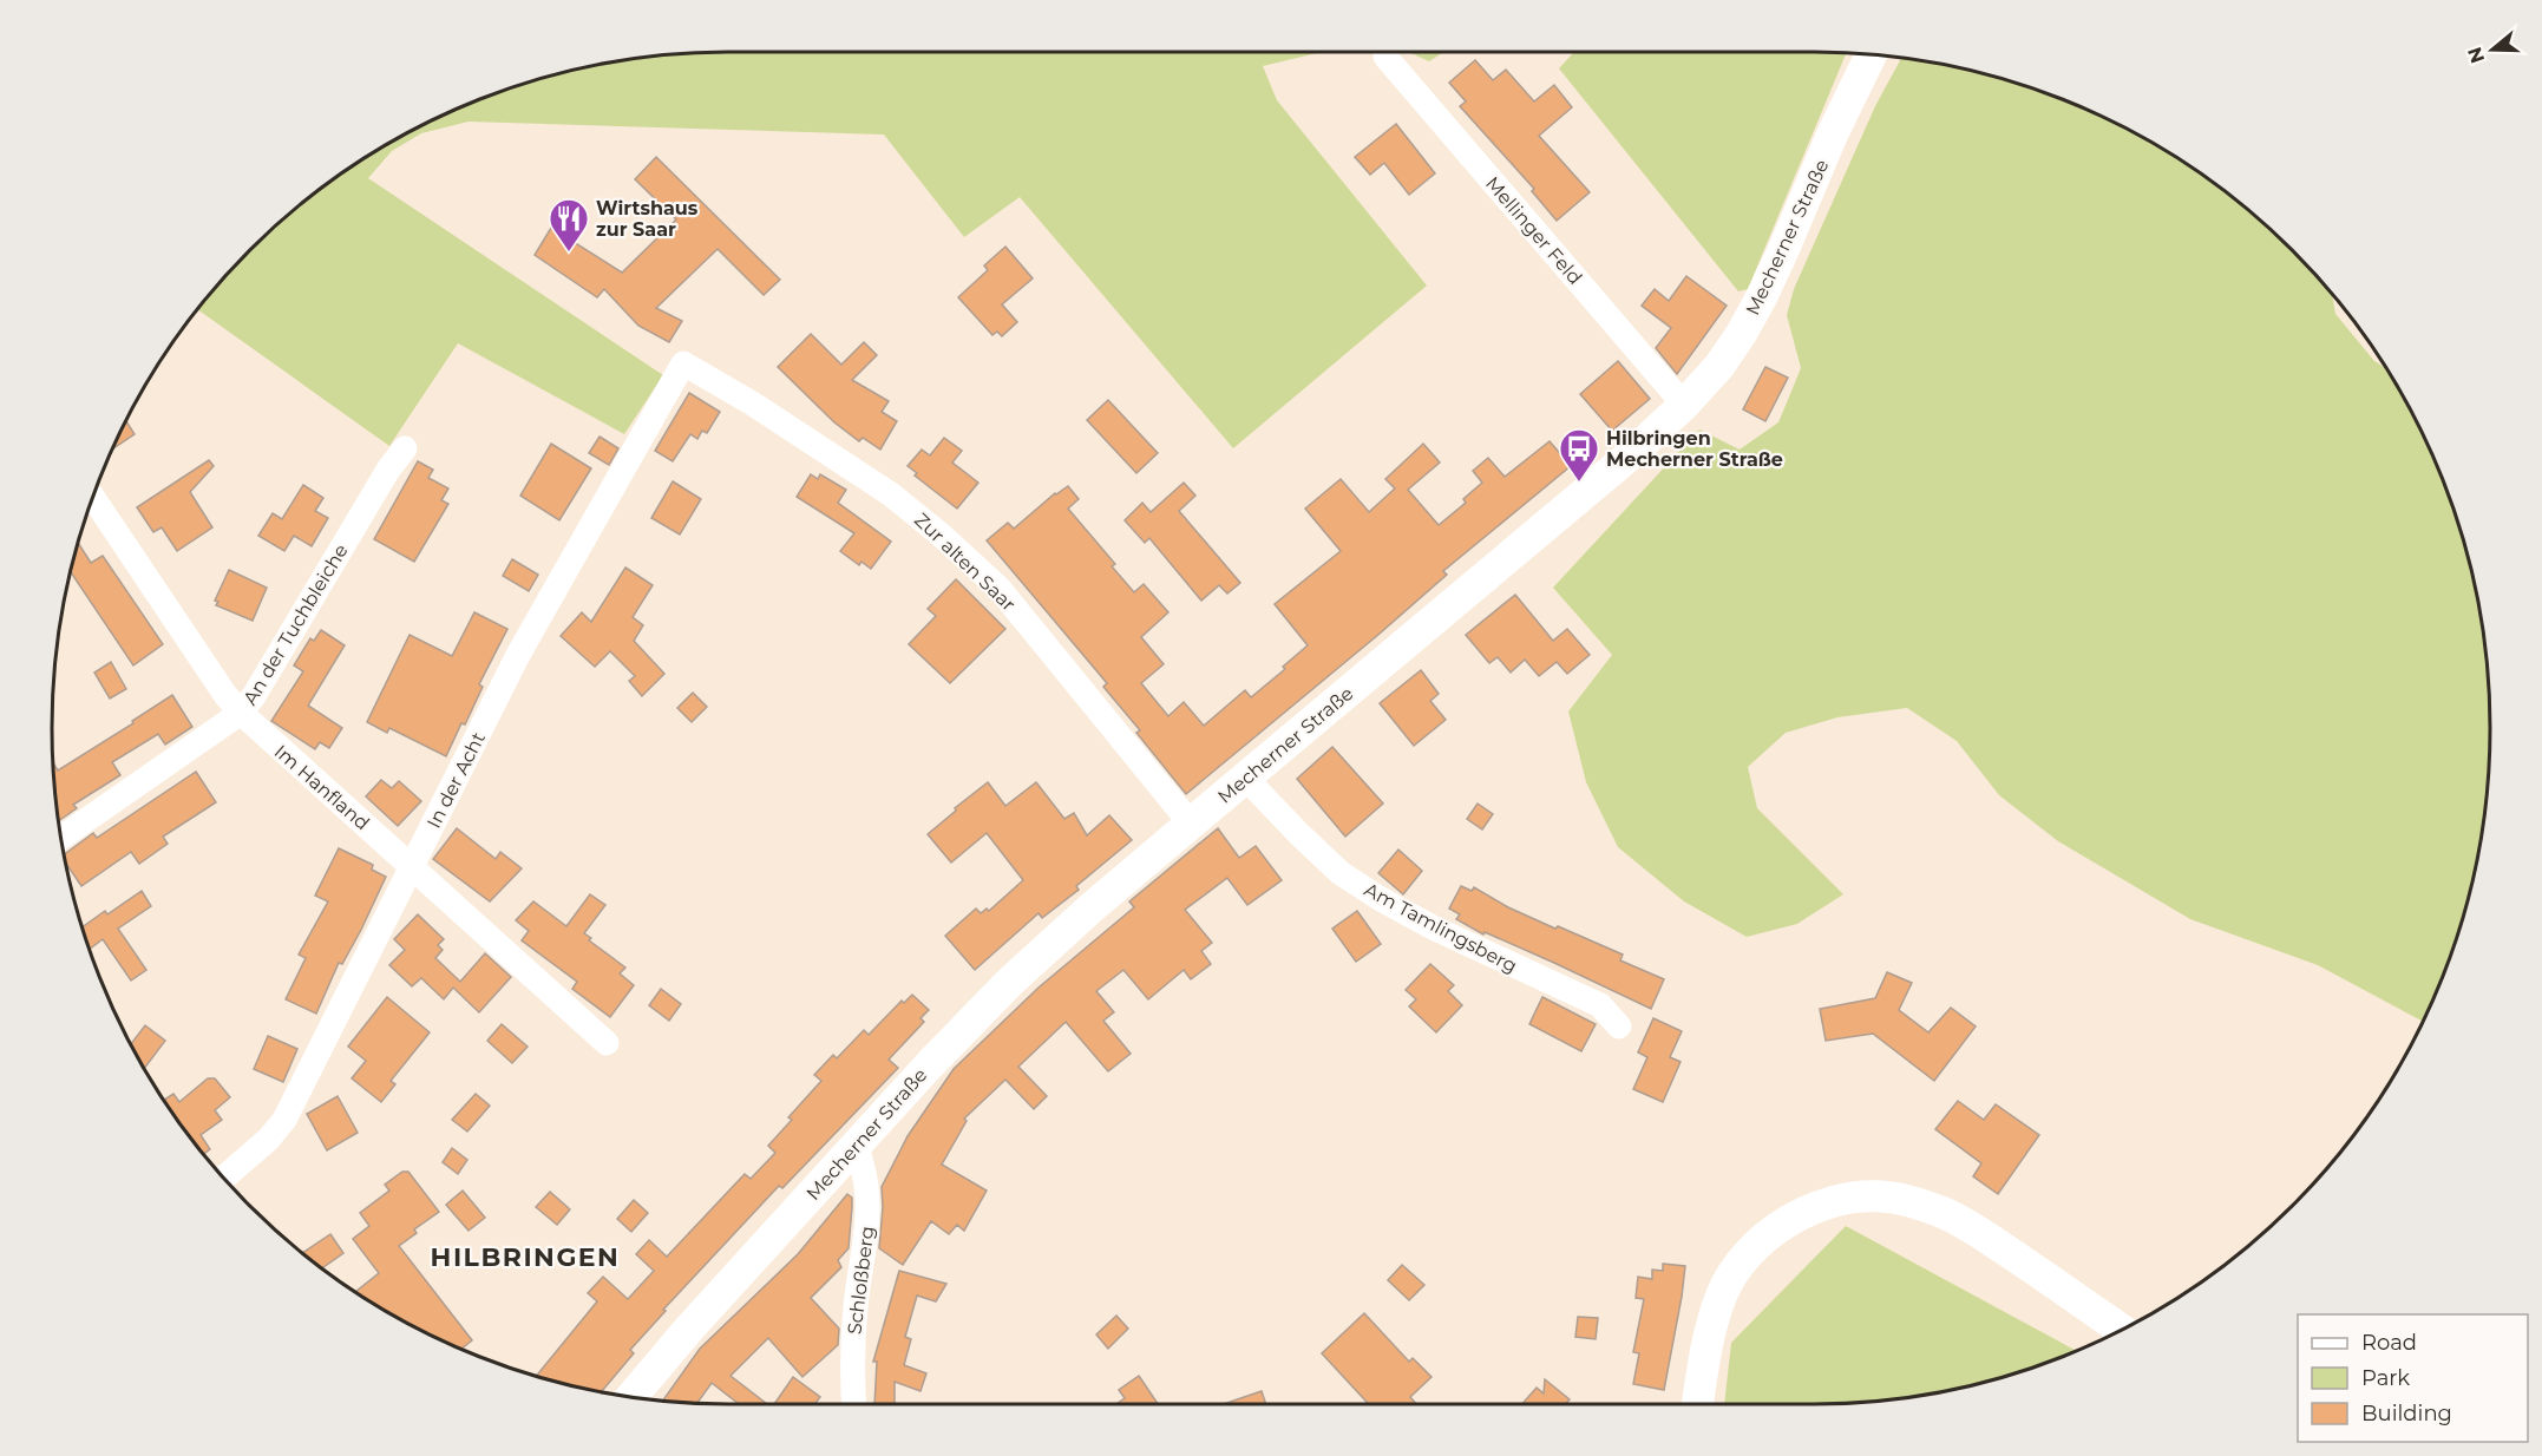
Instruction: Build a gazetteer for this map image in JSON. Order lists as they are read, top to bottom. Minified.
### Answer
{"streets":{"main road":["Mecherner Straße"],"street":["Mellinger Feld","Zur alten Saar","An der Tuchbleiche","In der Acht","Im Hanfland","Am Tamlingsberg","Schloßberg"]},"crossings":[["Mellinger Feld","Mecherner Straße"],["Mecherner Straße","Zur alten Saar"],["Mecherner Straße","Am Tamlingsberg"],["Mecherner Straße","Schloßberg"],["Zur alten Saar","In der Acht"],["An der Tuchbleiche","Im Hanfland"],["In der Acht","Im Hanfland"]],"districts":["HILBRINGEN"],"places":{"restaurant":["Wirtshaus zur Saar"],"bus stop":["Hilbringen Mecherner Straße"]},"legend":["Road","Park","Building"],"north":"left"}
